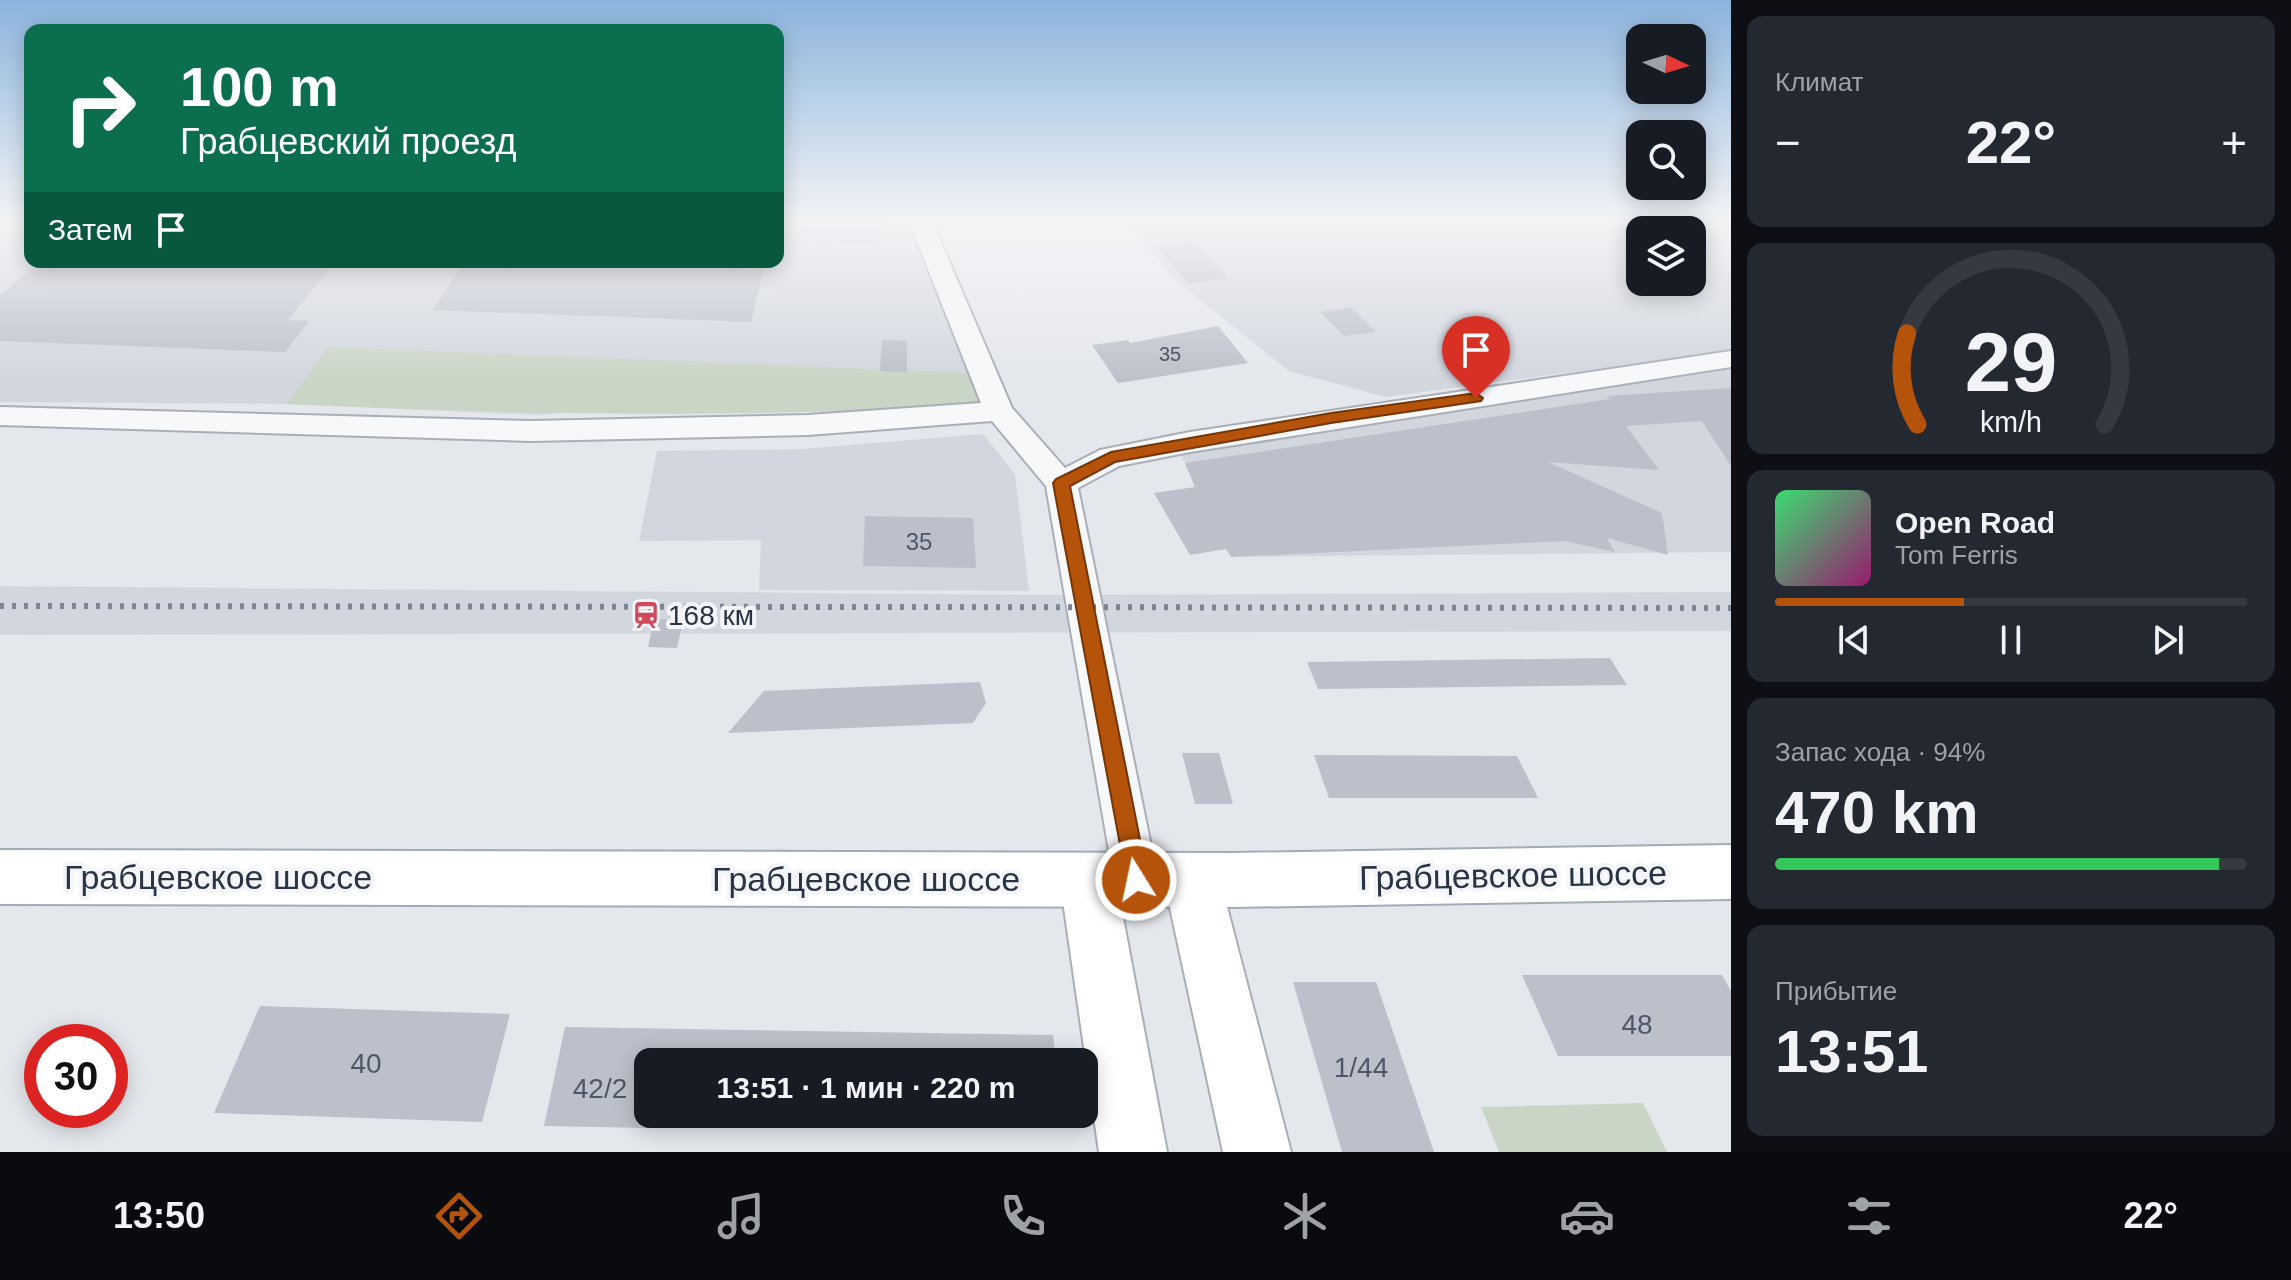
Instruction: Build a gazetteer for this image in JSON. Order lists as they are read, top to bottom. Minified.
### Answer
{"streets":{"main road":["Грабцевское шоссе"]},"places":{"station":["168 км"]},"house_numbers":["35","35","48","40","1/44","42/2"],"north":"right","page":{"tile":["Климат",["Запас хода · 94%","470 km"],["Прибытие","13:51"]],"turn":["100 m","Грабцевский проезд"],"heat":["−","22°","+"],"then":"Затем","song":["Open Road","Tom Ferris"],"limit":"30","trip":"13:51 · 1 мин · 220 m","tabs":["13:50","22°"],"gauge":["29","km/h"]}}
